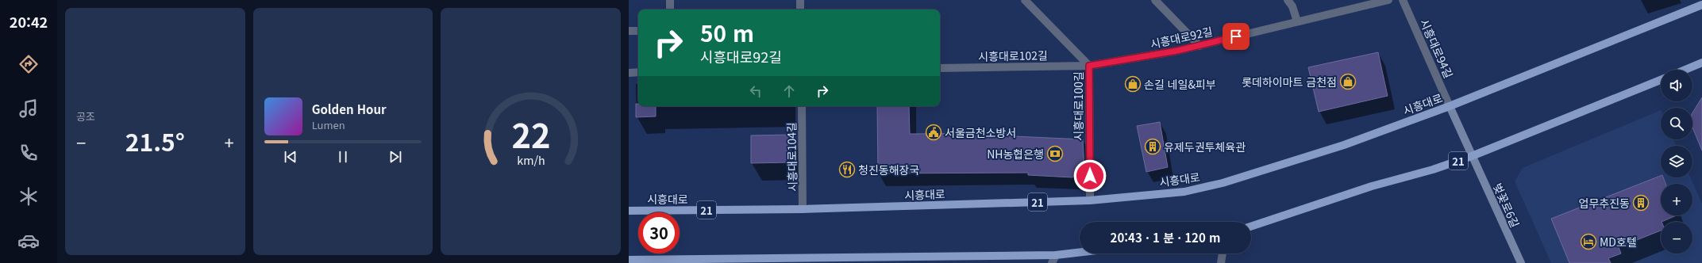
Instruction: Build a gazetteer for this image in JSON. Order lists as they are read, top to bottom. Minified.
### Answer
{"streets":{"main road":["시흥대로","21"],"street":["시흥대로92길","시흥대로94길","시흥대로102길","시흥대로100길","시흥대로104길","벚꽃로6길"]},"crossings":[["시흥대로92길","시흥대로102길"],["시흥대로92길","시흥대로100길"],["시흥대로94길","시흥대로"],["시흥대로94길","벚꽃로6길"],["시흥대로102길","시흥대로100길"],["시흥대로","시흥대로100길"],["시흥대로","시흥대로104길"],["시흥대로","벚꽃로6길"],["21","벚꽃로6길"]],"places":{"shop":["롯데하이마트 금천점","손길 네일&피부"],"public building":["서울금천소방서"],"building":["유제두권투체육관","업무추진동"],"bank":["NH농협은행"],"restaurant":["청진동해장국"],"hotel":["MD호텔"]},"page":{"tabs":"20:42","tile":"공조","turn":["50 m","시흥대로92길"],"map_buttons":["+","−"],"song":["Golden Hour","Lumen"],"heat":["−","21.5°","+"],"limit":"30","trip":"20:43 · 1 분 · 120 m","gauge":["22","km/h"]}}
